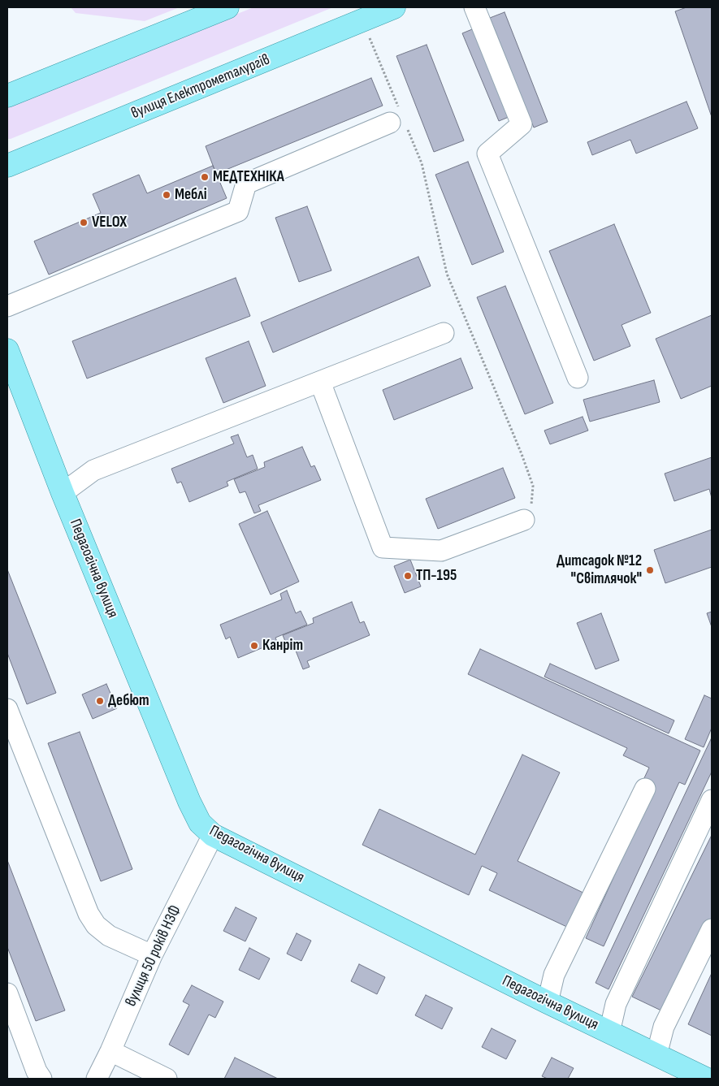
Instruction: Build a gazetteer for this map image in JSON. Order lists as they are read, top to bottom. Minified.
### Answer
{"streets":{"main road":["вулиця Електрометалургів","Педагогічна вулиця"],"street":["вулиця 50 років НЗФ"]},"crossings":[["Педагогічна вулиця","вулиця 50 років НЗФ"]],"places":["МЕДТЕХНІКА","Меблі","VELOX","Дитсадок №12 \"Світлячок\"","ТП-195","Канріт","Дебют"]}
